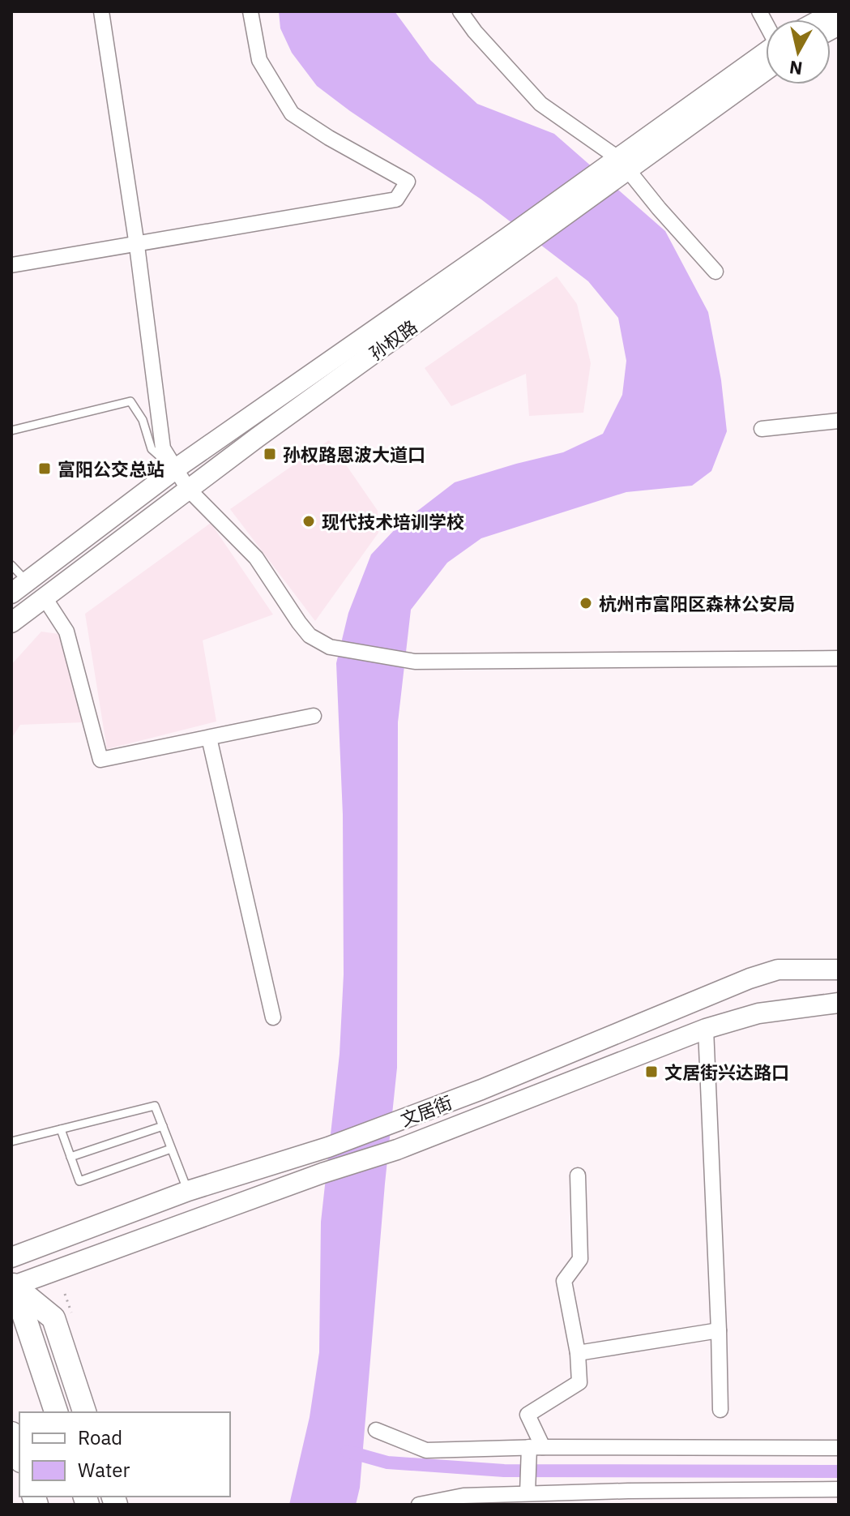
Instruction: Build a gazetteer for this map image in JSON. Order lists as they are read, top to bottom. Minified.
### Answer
{"streets":{"main road":["孙权路","文居街"]},"places":{"transit":["孙权路恩波大道口","富阳公交总站","文居街兴达路口"],"other":["现代技术培训学校","杭州市富阳区森林公安局"]},"legend":["Road","Water"],"north":"bottom"}
